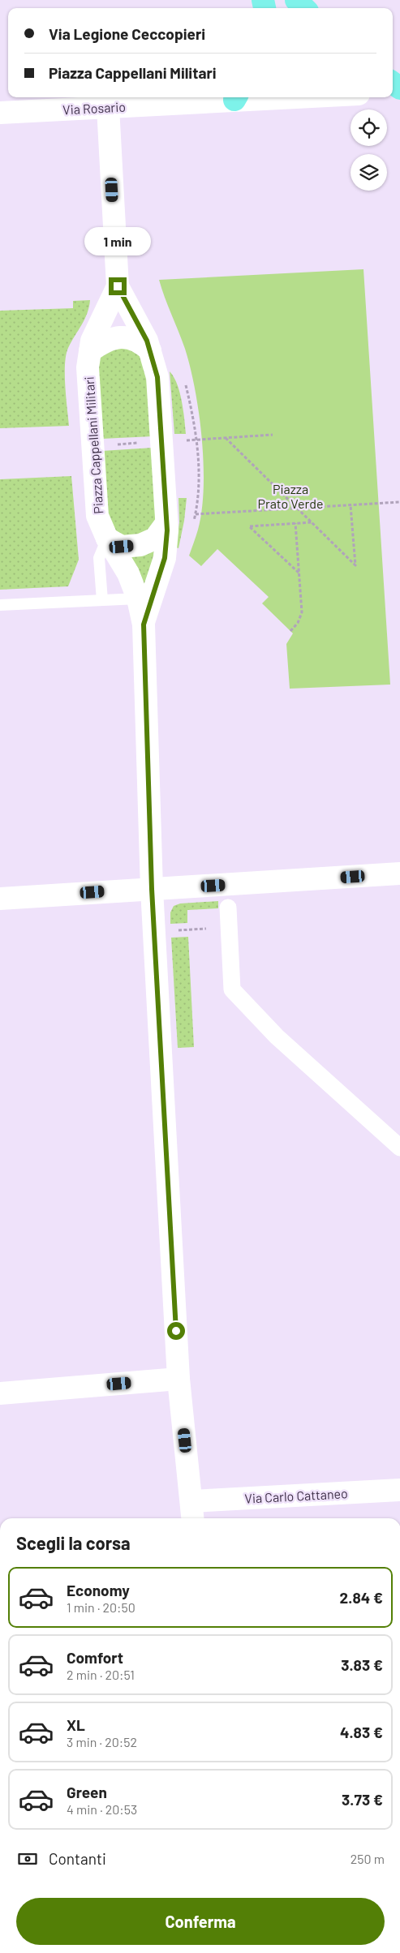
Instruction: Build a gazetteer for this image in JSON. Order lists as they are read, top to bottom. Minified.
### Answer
{"streets":{"street":["Via Rosario","Piazza Cappellani Militari","Via Carlo Cattaneo"]},"parks":["Piazza Prato Verde"],"page":{"banner":["Via Legione Ceccopieri","Piazza Cappellani Militari"],"bubble":"1 min","heading":"Scegli la corsa","list":[{"name":"Economy","note":"1 min · 20:50","value":"2.84 €"},{"name":"Comfort","note":"2 min · 20:51","value":"3.83 €"},{"name":"XL","note":"3 min · 20:52","value":"4.83 €"},{"name":"Green","note":"4 min · 20:53","value":"3.73 €"}],"pay":["Contanti","250 m"],"buttons":"Conferma"}}
